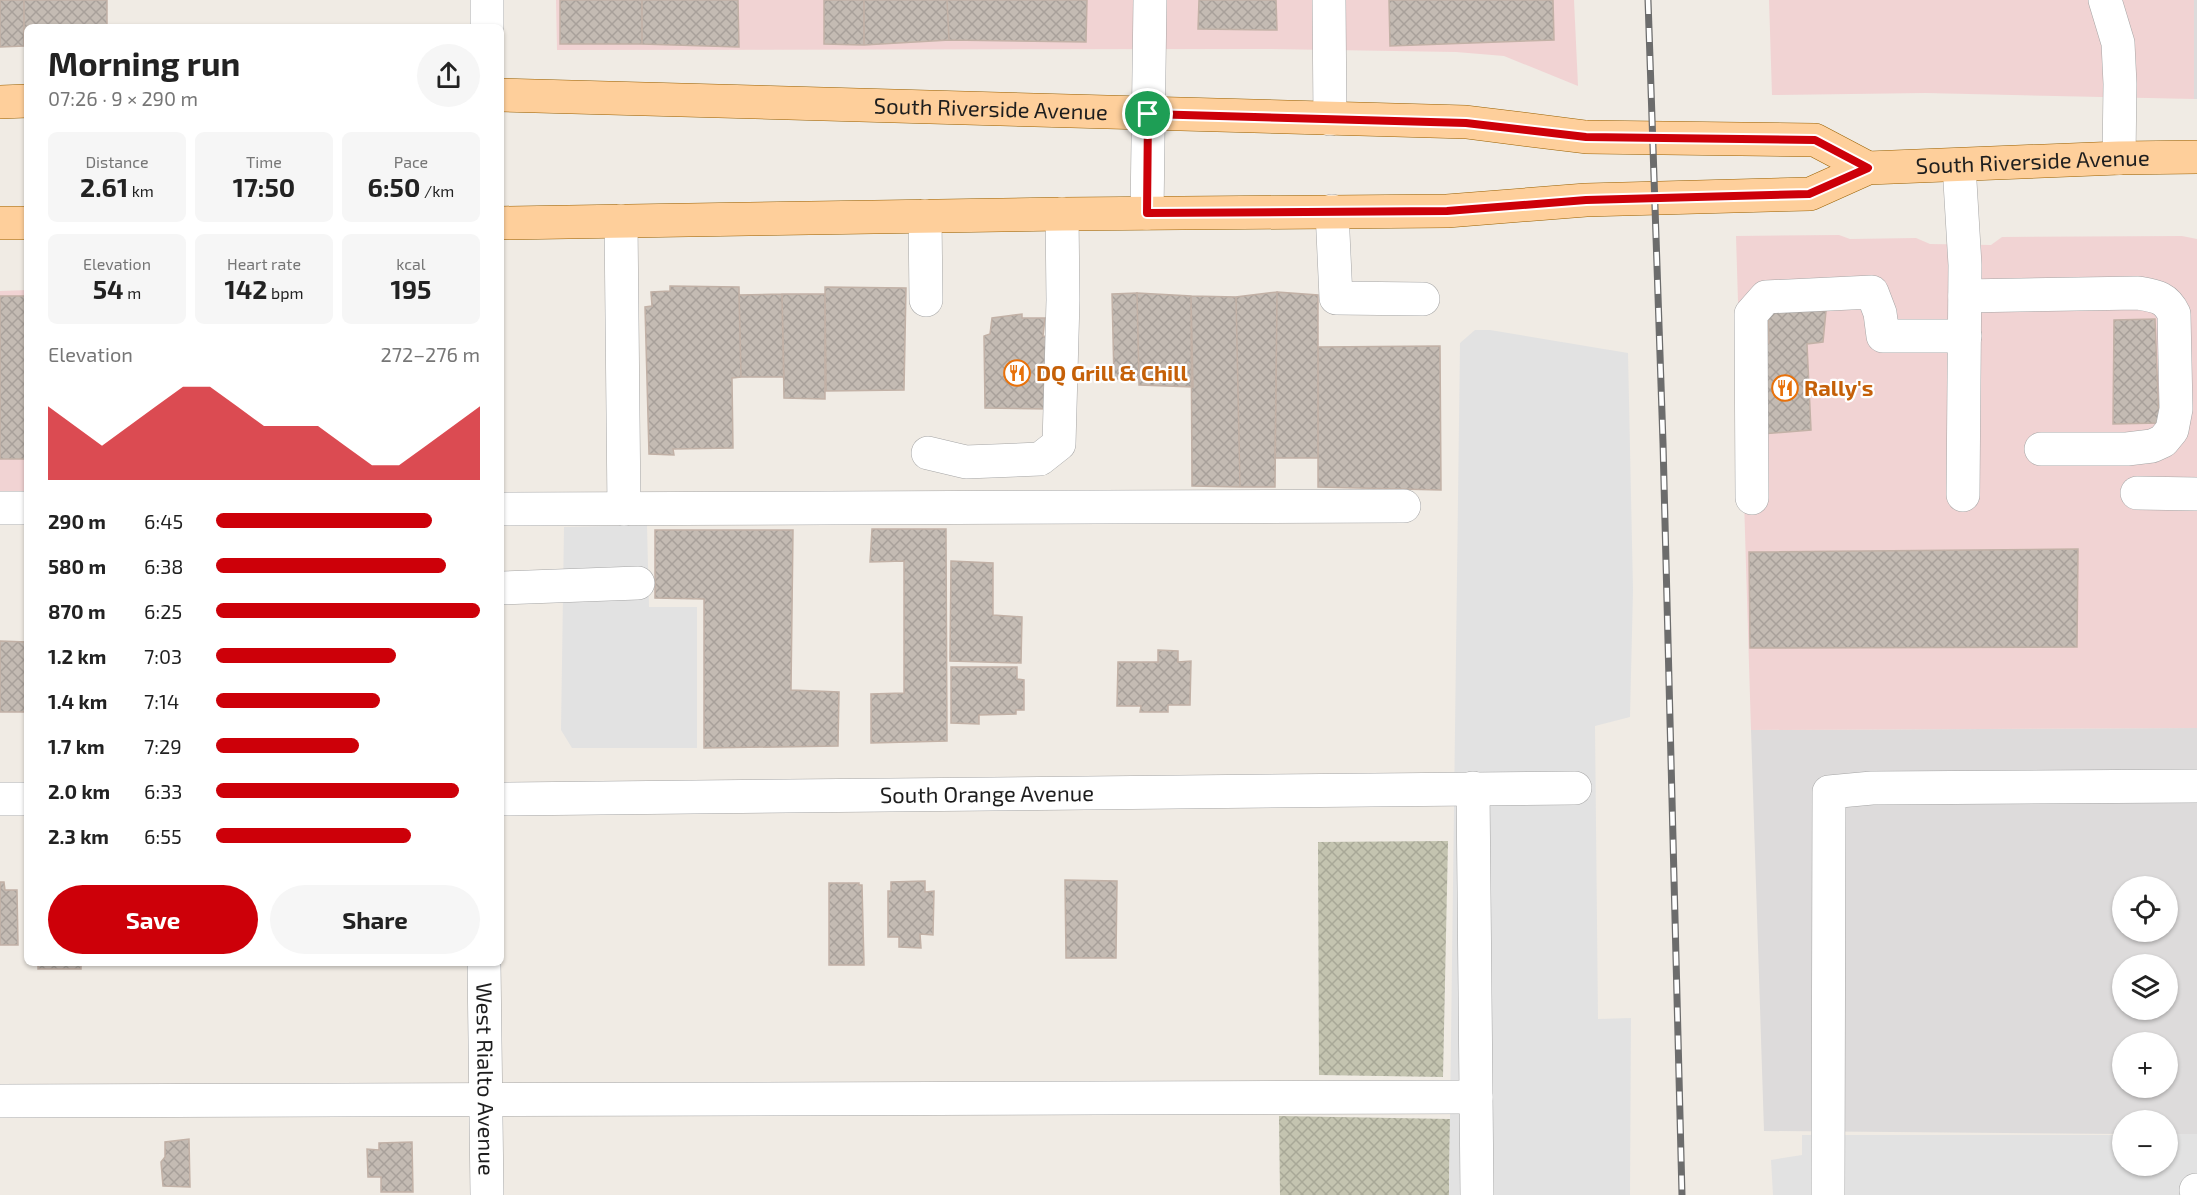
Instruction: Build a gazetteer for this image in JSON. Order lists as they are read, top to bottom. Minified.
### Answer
{"streets":{"main road":["South Riverside Avenue"],"street":["South Orange Avenue","West Rialto Avenue"]},"places":{"restaurant":["DQ Grill & Chill","Rally's"]},"page":{"heading":["Morning run","07:26 · 9 × 290 m"],"stats":[["Distance","2.61 km"],["Time","17:50"],["Pace","6:50 /km"],["Elevation","54 m"],["Heart rate","142 bpm"],["kcal","195"]],"chart":["Elevation","272–276 m"],"list":[{"name":"290 m","note":"6:45"},{"name":"580 m","note":"6:38"},{"name":"870 m","note":"6:25"},{"name":"1.2 km","note":"7:03"},{"name":"1.4 km","note":"7:14"},{"name":"1.7 km","note":"7:29"},{"name":"2.0 km","note":"6:33"},{"name":"2.3 km","note":"6:55"}],"buttons":["Save","Share"],"map_buttons":["+","−"]}}
